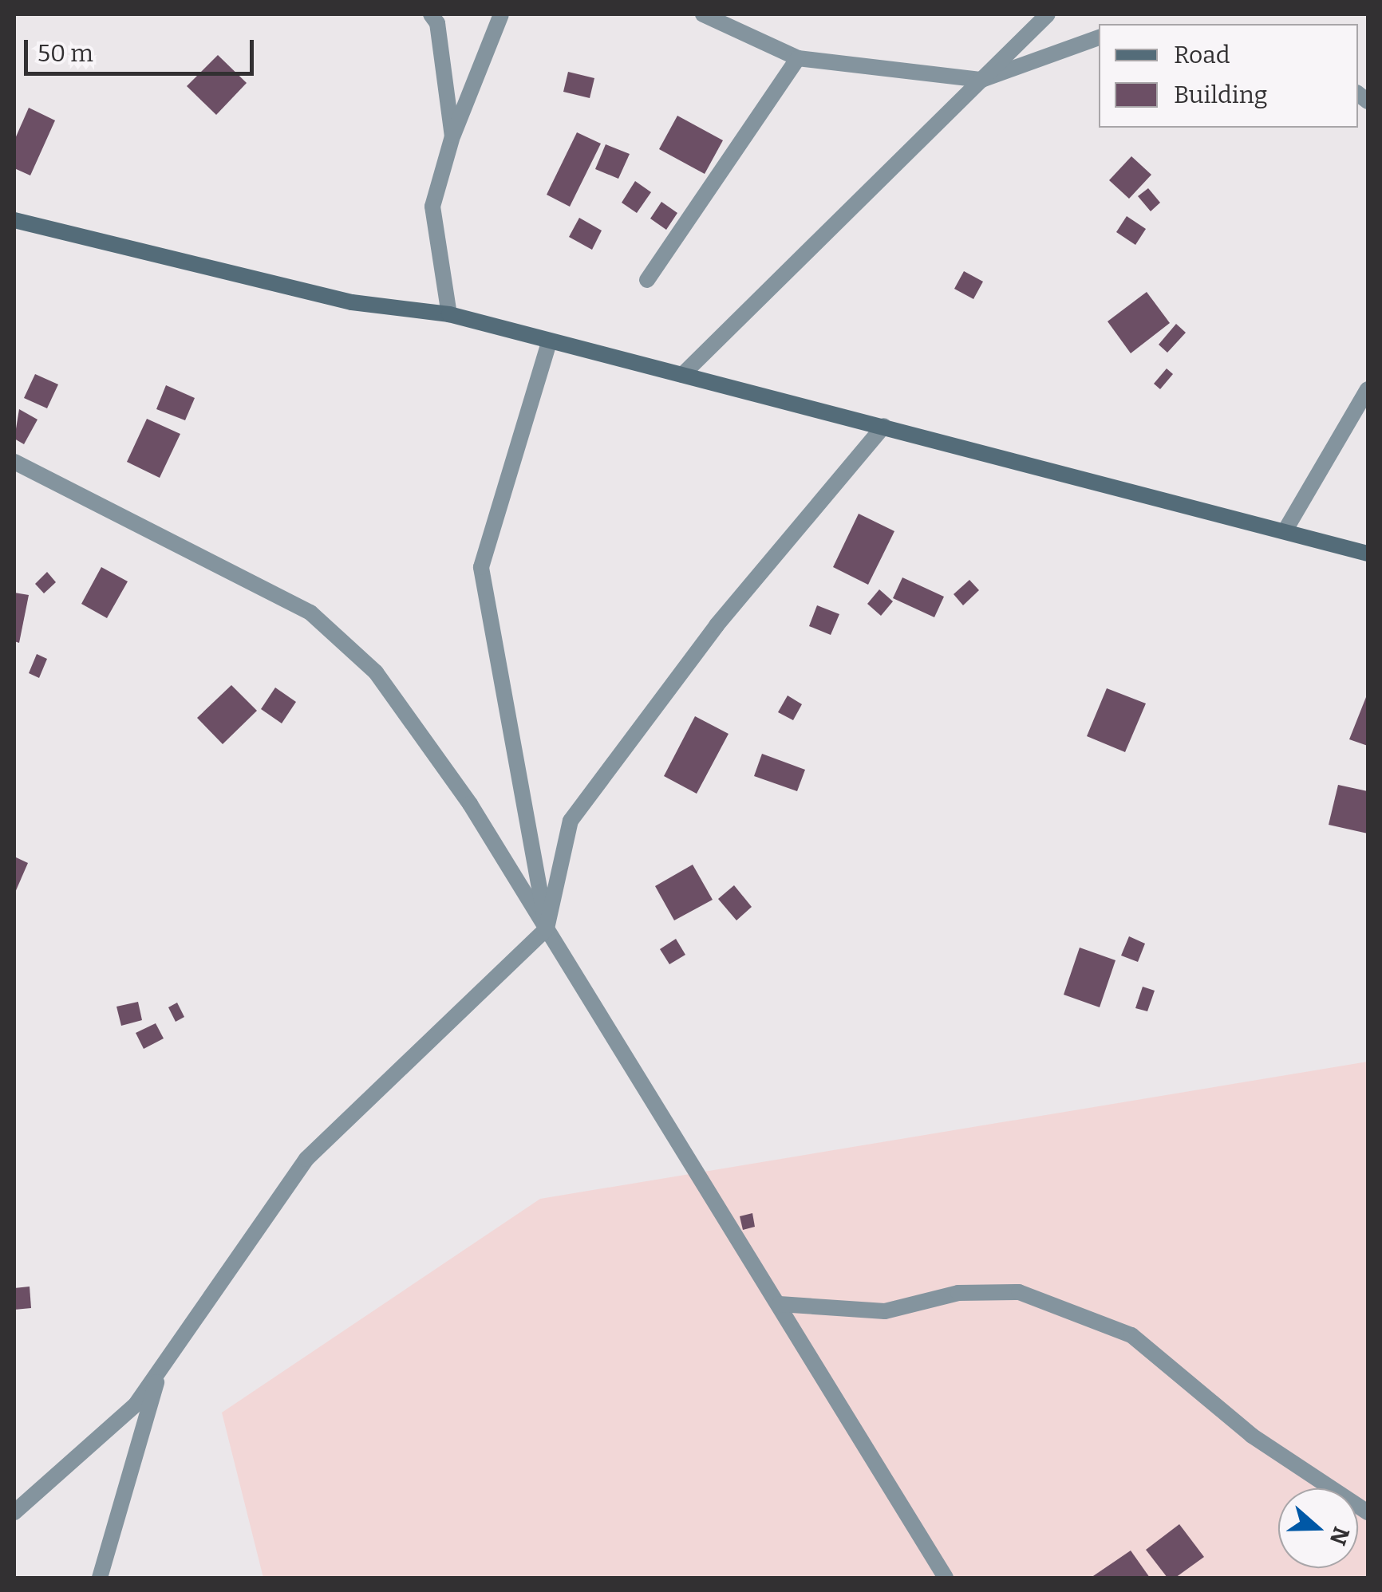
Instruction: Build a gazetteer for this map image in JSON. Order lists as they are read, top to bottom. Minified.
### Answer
{"legend":["Road","Building"],"scale_bar":"50 m","north":"right"}
